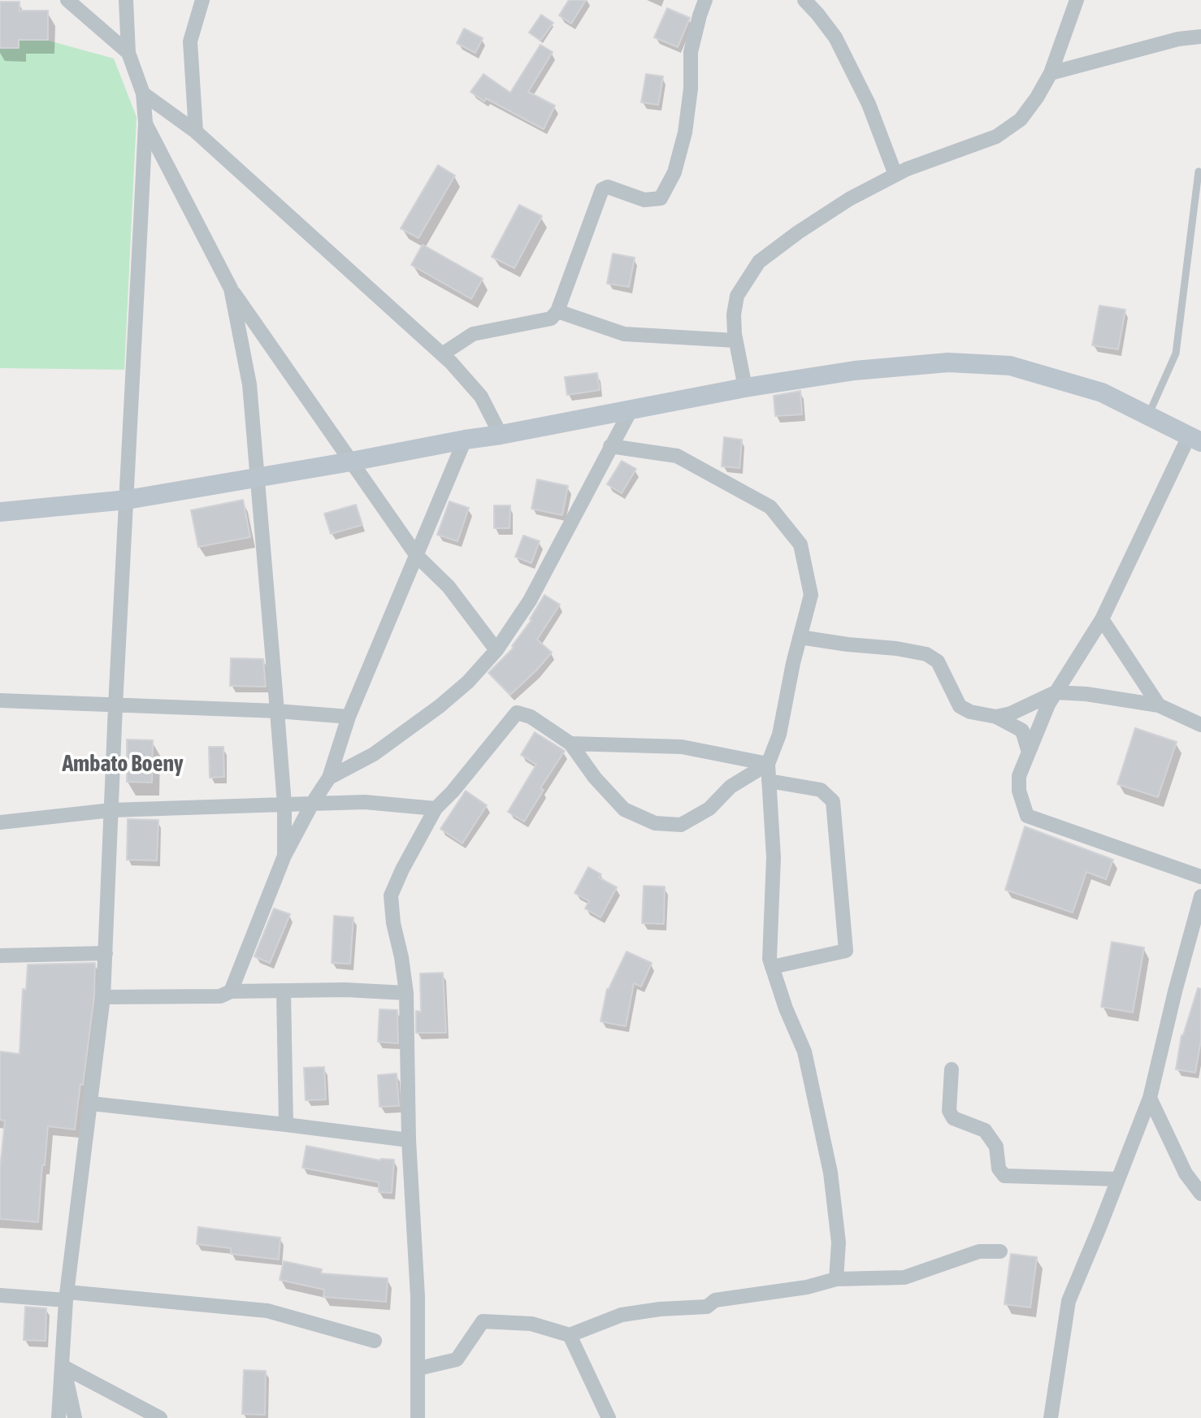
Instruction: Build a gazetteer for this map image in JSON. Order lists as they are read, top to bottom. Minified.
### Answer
{"districts":["Ambato Boeny"]}
